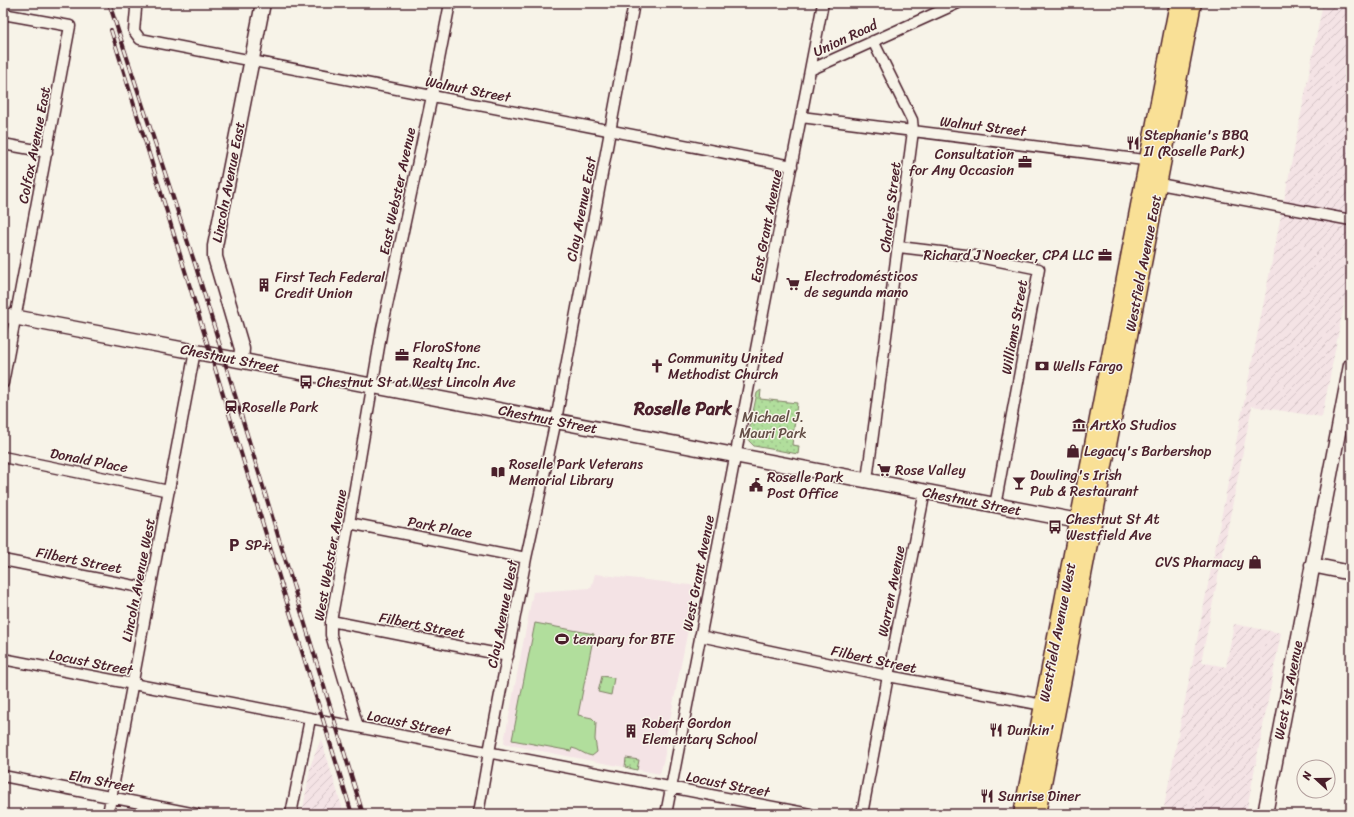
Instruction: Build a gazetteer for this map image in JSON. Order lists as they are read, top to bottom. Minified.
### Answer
{"streets":{"main road":["Westfield Avenue East","Westfield Avenue West"],"street":["Union Road","Walnut Street","Colfax Avenue East","Lincoln Avenue East","East Webster Avenue","Charles Street","Clay Avenue East","East Grant Avenue","Williams Street","Chestnut Street","Donald Place","Park Place","West Webster Avenue","Filbert Street","West Grant Avenue","Lincoln Avenue West","Warren Avenue","Clay Avenue West","Locust Street","West 1st Avenue","Elm Street"]},"crossings":[["Union Road","Charles Street"],["Union Road","East Grant Avenue"],["Walnut Street","Lincoln Avenue East"],["Walnut Street","East Webster Avenue"],["Walnut Street","Charles Street"],["Walnut Street","Clay Avenue East"],["Walnut Street","East Grant Avenue"],["Walnut Street","Westfield Avenue East"],["Colfax Avenue East","Chestnut Street"],["Lincoln Avenue East","Chestnut Street"],["East Webster Avenue","Chestnut Street"],["East Webster Avenue","West Webster Avenue"],["Charles Street","Williams Street"],["Charles Street","Chestnut Street"],["Clay Avenue East","Chestnut Street"],["Clay Avenue East","Clay Avenue West"],["East Grant Avenue","Chestnut Street"],["East Grant Avenue","West Grant Avenue"],["Westfield Avenue East","Chestnut Street"],["Westfield Avenue East","Westfield Avenue West"],["Williams Street","Chestnut Street"],["Chestnut Street","West Webster Avenue"],["Chestnut Street","West Grant Avenue"],["Chestnut Street","Lincoln Avenue West"],["Chestnut Street","Warren Avenue"],["Chestnut Street","Clay Avenue West"],["Chestnut Street","Westfield Avenue West"],["Donald Place","Lincoln Avenue West"],["Park Place","West Webster Avenue"],["Park Place","Clay Avenue West"],["West Webster Avenue","Filbert Street"],["West Webster Avenue","Locust Street"],["Filbert Street","West Grant Avenue"],["Filbert Street","Lincoln Avenue West"],["Filbert Street","Warren Avenue"],["Filbert Street","Clay Avenue West"],["Filbert Street","Westfield Avenue West"],["West Grant Avenue","Locust Street"],["Lincoln Avenue West","Locust Street"],["Lincoln Avenue West","Elm Street"],["Clay Avenue West","Locust Street"]],"districts":["Roselle Park"],"parks":["Michael J. Mauri Park"],"places":{"restaurant":["Stephanie's BBQ II (Roselle Park)","Dunkin'","Sunrise Diner"],"office":["Consultation for Any Occasion","Richard J Noecker, CPA LLC","FloroStone Realty Inc."],"supermarket":["Electrodomésticos de segunda mano","Rose Valley"],"building":["First Tech Federal Credit Union","Robert Gordon Elementary School"],"church":["Community United Methodist Church"],"bank":["Wells Fargo"],"bus stop":["Chestnut St at West Lincoln Ave","Chestnut St At Westfield Ave"],"station":["Roselle Park"],"museum":["ArtXo Studios"],"shop":["Legacy's Barbershop","CVS Pharmacy"],"library":["Roselle Park Veterans Memorial Library"],"bar":["Dowling's Irish Pub & Restaurant"],"public building":["Roselle Park Post Office"],"parking":["SP+"],"sports":["tempary for BTE"]},"north":"left"}
